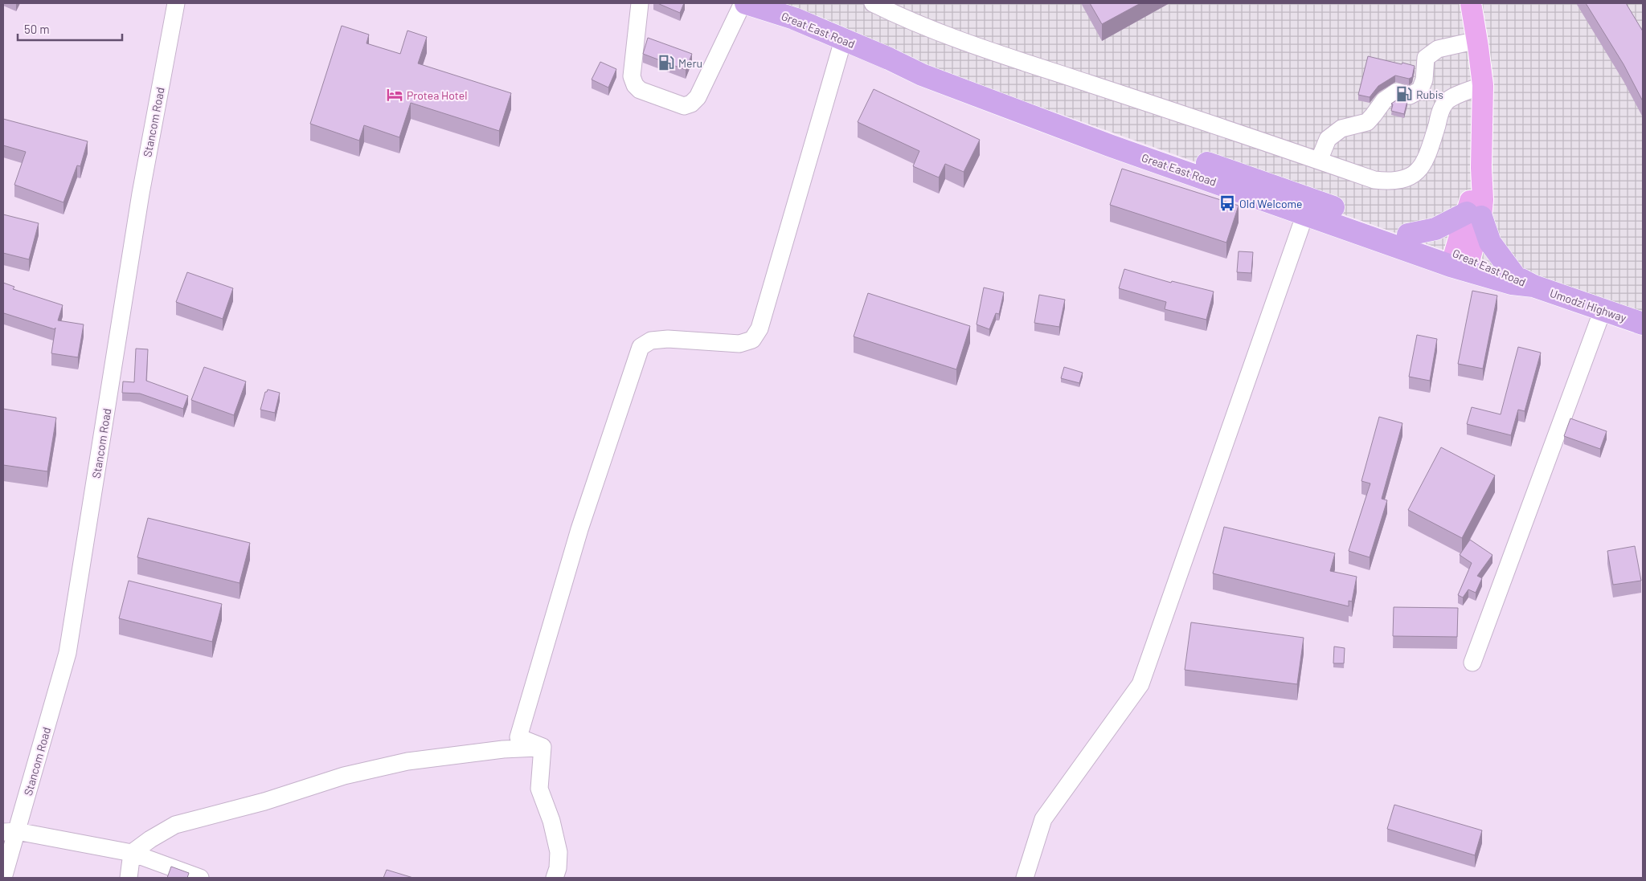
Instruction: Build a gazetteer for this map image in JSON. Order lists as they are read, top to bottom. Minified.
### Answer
{"streets":{"highway":["Great East Road","Umodzi Highway"],"street":["Stancom Road"]},"crossings":[["Great East Road","Umodzi Highway"]],"places":{"fuel station":["Meru","Rubis"],"hotel":["Protea Hotel"],"bus stop":["Old Welcome"]},"scale_bar":"50 m"}
